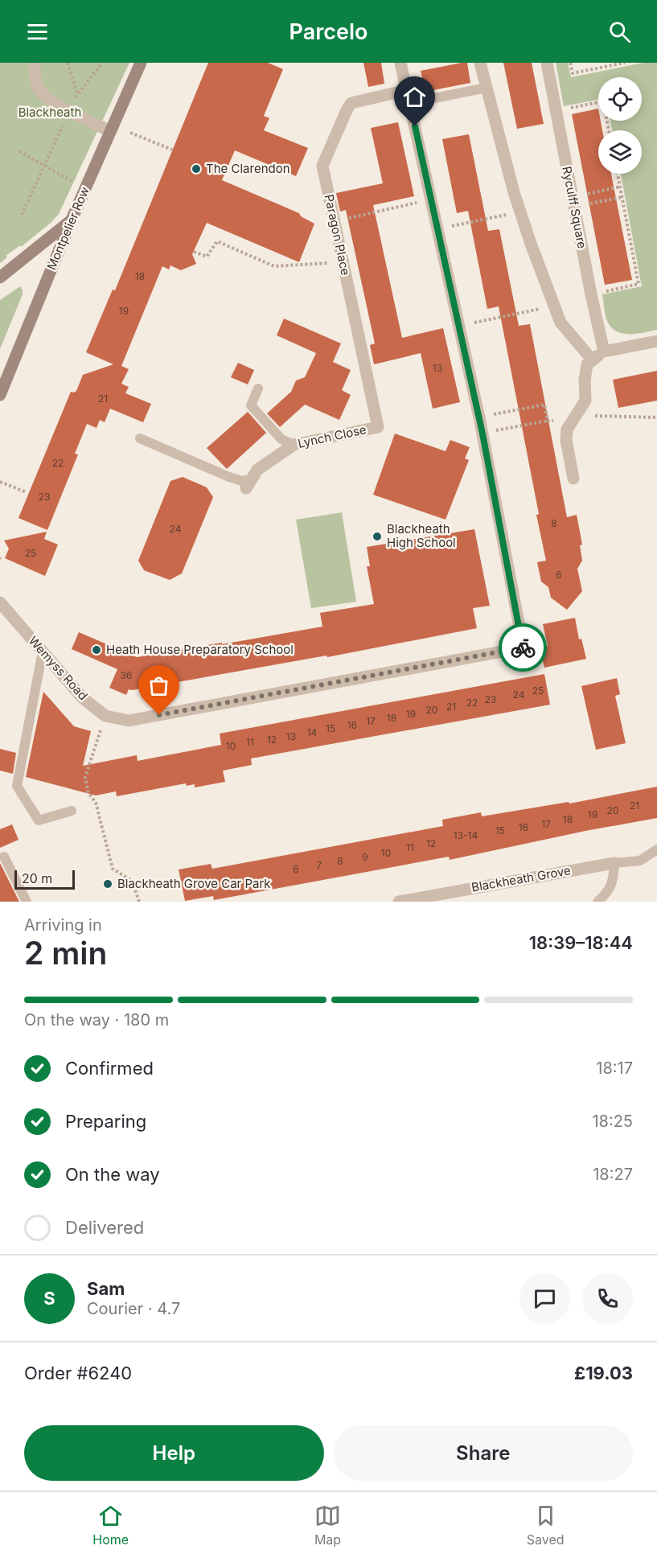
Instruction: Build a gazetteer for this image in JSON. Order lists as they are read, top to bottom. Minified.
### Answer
{"streets":{"main road":["Montpelier Row"],"street":["Ryculff Square","Paragon Place","Lynch Close","Wemyss Road","Blackheath Grove"]},"crossings":[["Paragon Place","Lynch Close"]],"parks":["Blackheath"],"places":["The Clarendon","Blackheath High School","Heath House Preparatory School","Blackheath Grove Car Park"],"house_numbers":["18","19","13","21","22","23","8","24","25","6","36","25","24","23","22","21","20","19","18","17","16","15","14","13","12","11","10","21","20","19","18","17","16","15","13-14","12","11","10","9","8","7","6"],"scale_bar":"20 m","page":{"header":"Parcelo","scale":"20 m","heading":["2 min","Arriving in","18:39–18:44"],"panel":["Sam","Courier · 4.7","Order #6240","£19.03"],"bar":"On the way · 180 m","list":[["Confirmed","18:17"],["Preparing","18:25"],["On the way","18:27"],"Delivered"],"round":"S","buttons":["Help","Share"],"tabs":["Home","Map","Saved"]}}
